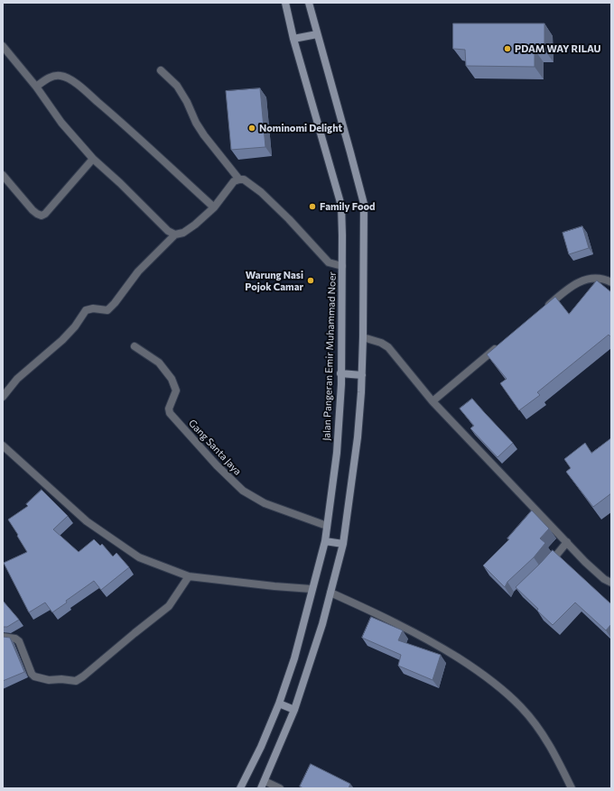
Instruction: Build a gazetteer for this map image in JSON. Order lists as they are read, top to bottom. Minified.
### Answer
{"streets":{"main road":["Jalan Pangeran Emir Muhammad Noer"],"street":["Gang Santa Jaya"]},"crossings":[["Jalan Pangeran Emir Muhammad Noer","Gang Santa Jaya"]],"places":["PDAM WAY RILAU","Nominomi Delight","Family Food","Warung Nasi Pojok Camar"]}
